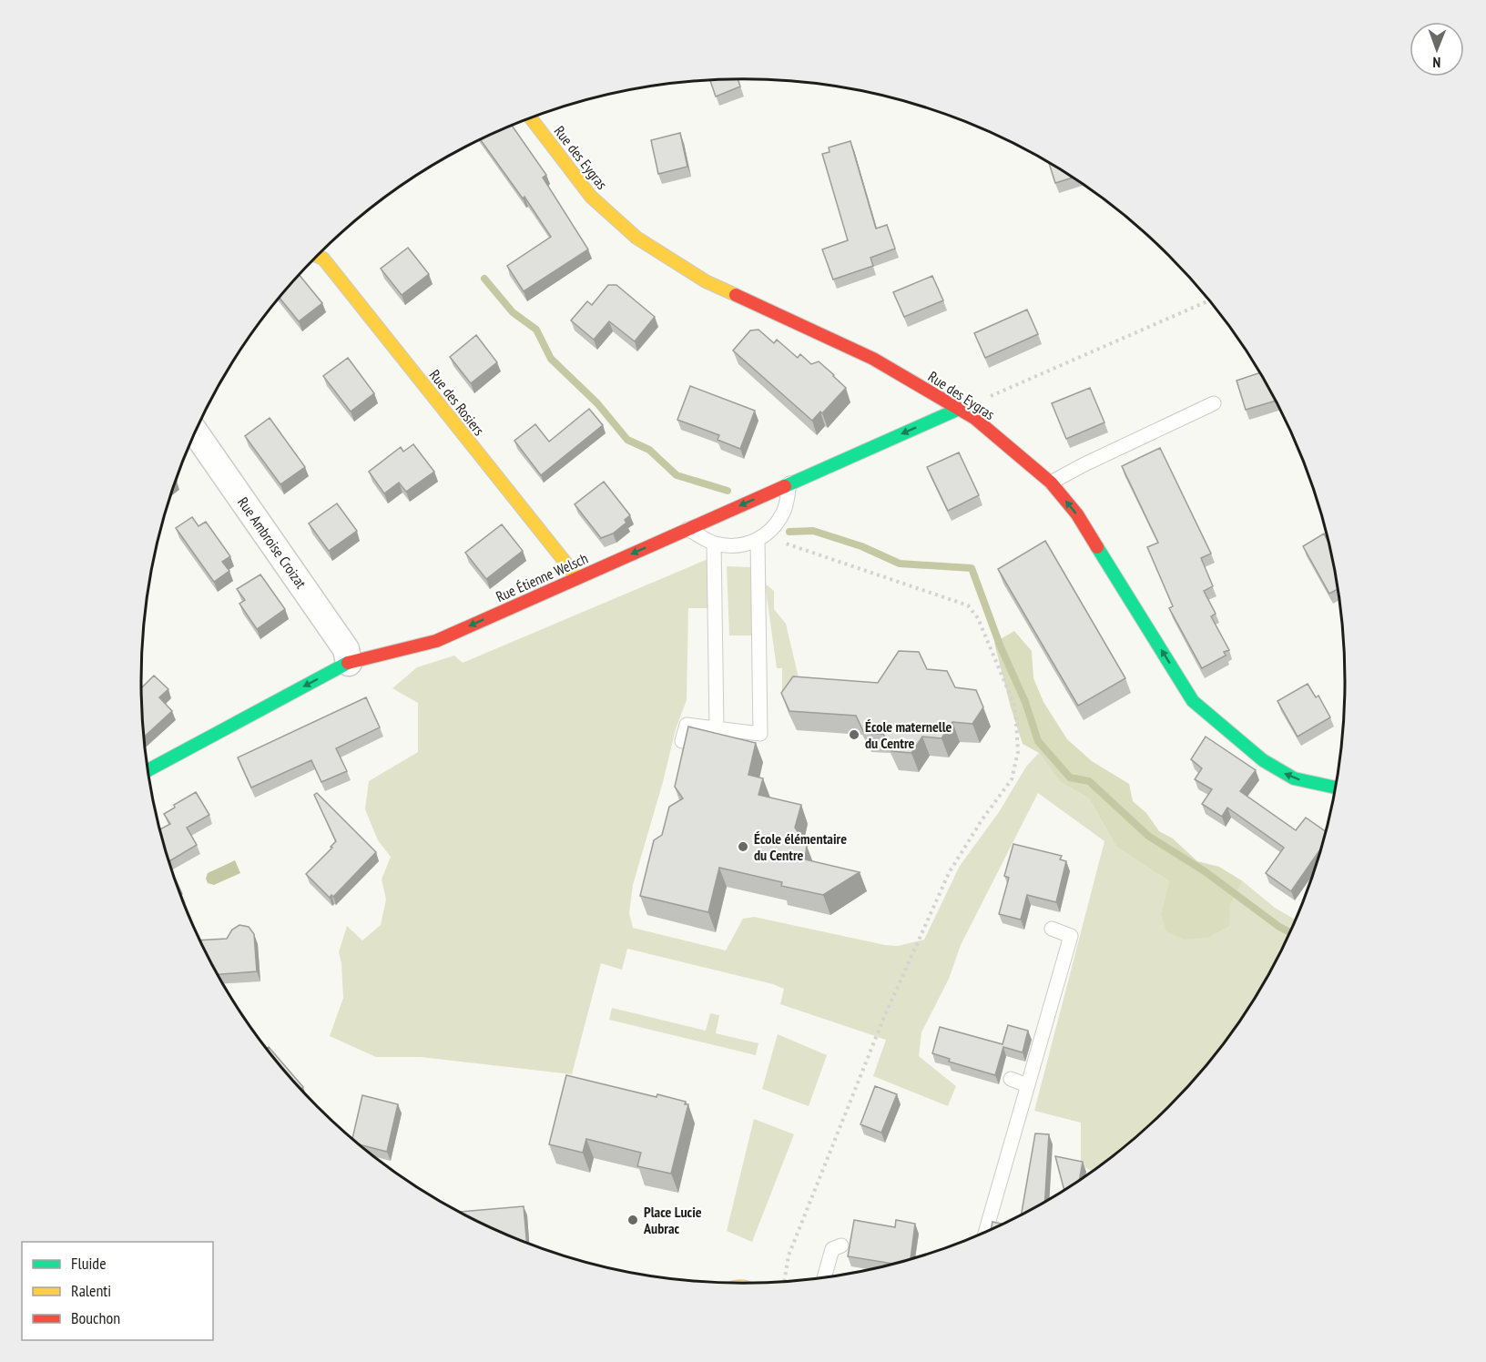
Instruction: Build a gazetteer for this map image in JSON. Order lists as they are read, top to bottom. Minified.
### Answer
{"streets":{"street":["Rue des Eygras","Rue des Rosiers","Rue Ambroise Croizat","Rue Étienne Welsch"]},"crossings":[["Rue des Eygras","Rue Étienne Welsch"],["Rue des Rosiers","Rue Étienne Welsch"],["Rue Ambroise Croizat","Rue Étienne Welsch"]],"one_way":["Rue des Eygras","Rue Étienne Welsch"],"places":["École maternelle du Centre","École élémentaire du Centre","Place Lucie Aubrac"],"legend":["Fluide","Ralenti","Bouchon"],"north":"bottom"}
